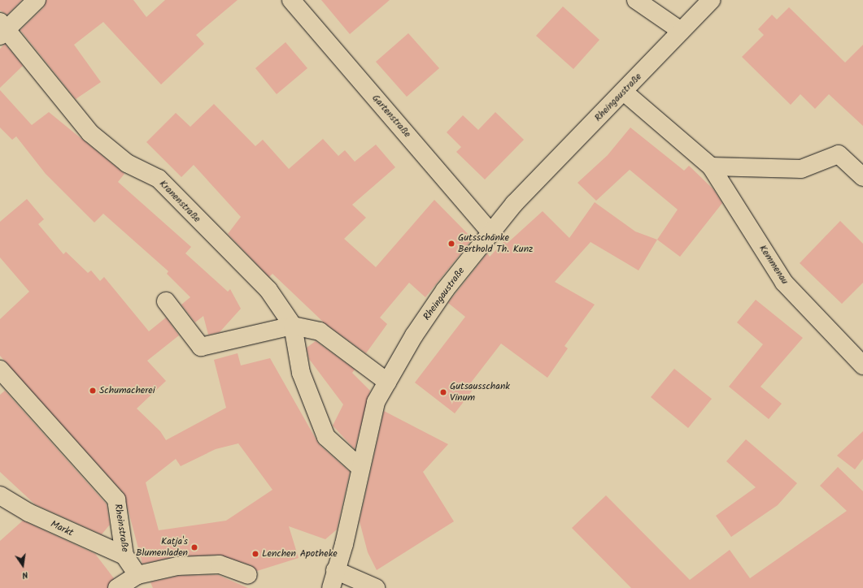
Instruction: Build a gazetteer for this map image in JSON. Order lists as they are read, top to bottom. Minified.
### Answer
{"streets":{"street":["Rheingaustraße","Gartenstraße","Kranenstraße","Kemmenau","Rheinstraße","Markt"]},"crossings":[["Rheingaustraße","Gartenstraße"],["Rheingaustraße","Kranenstraße"],["Rheingaustraße","Kemmenau"],["Rheinstraße","Markt"]],"places":["Gutsschänke Berthold Th. Kunz","Schumacherei","Gutsausschank Vinum","Katja's Blumenladen","Lenchen Apotheke"],"north":"bottom"}
